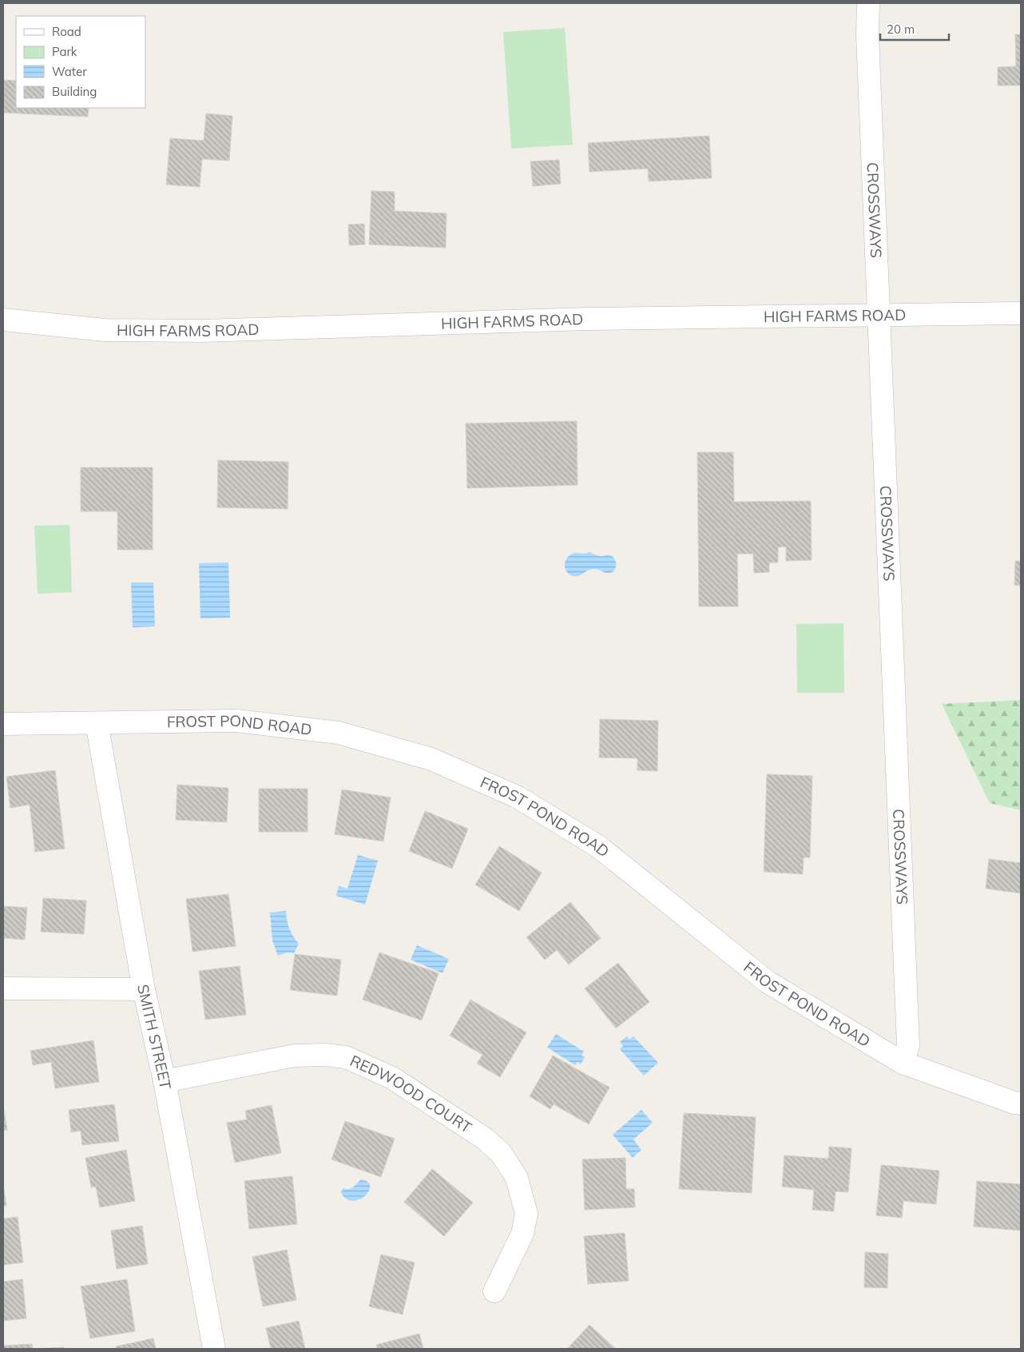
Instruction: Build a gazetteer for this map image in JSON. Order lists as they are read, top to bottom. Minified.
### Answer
{"streets":{"street":["CROSSWAYS","HIGH FARMS ROAD","FROST POND ROAD","SMITH STREET","REDWOOD COURT"]},"crossings":[["CROSSWAYS","HIGH FARMS ROAD"],["CROSSWAYS","FROST POND ROAD"],["FROST POND ROAD","SMITH STREET"],["SMITH STREET","REDWOOD COURT"]],"legend":["Road","Park","Water","Building"],"scale_bar":"20 m"}
